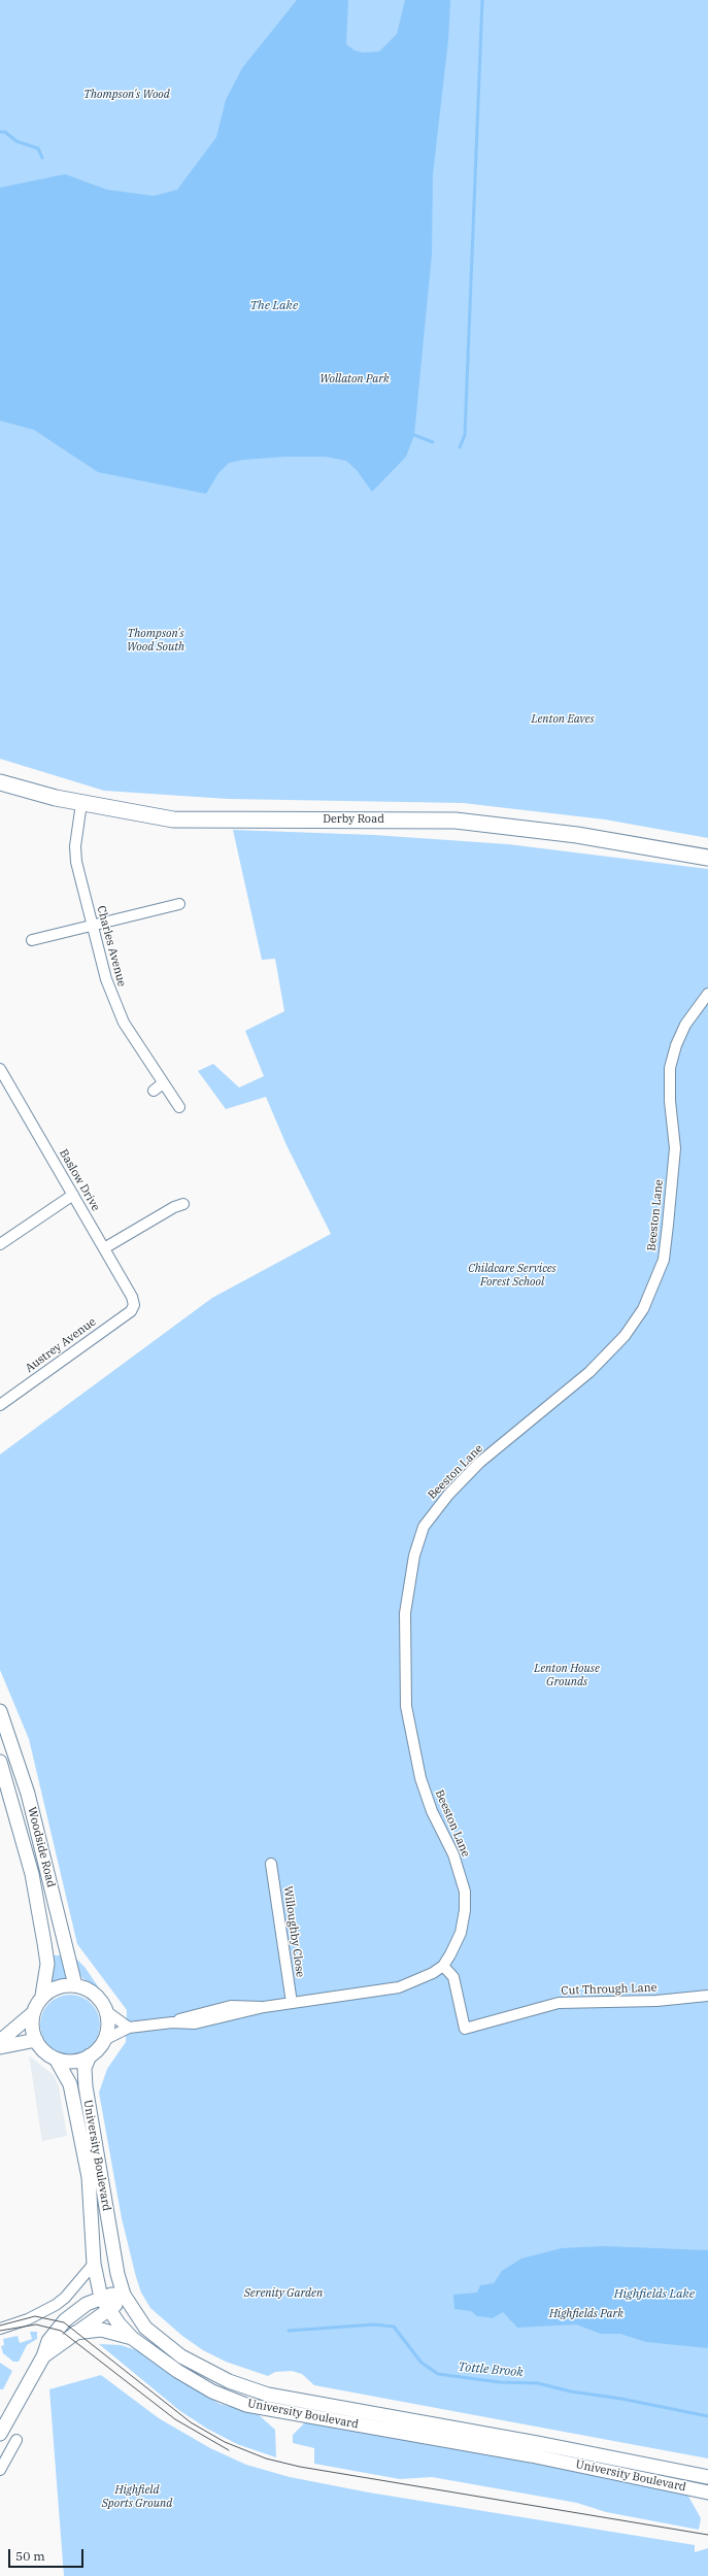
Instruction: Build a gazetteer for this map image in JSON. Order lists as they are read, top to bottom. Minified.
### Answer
{"streets":{"highway":["Derby Road"],"main road":["Woodside Road","University Boulevard"],"street":["Charles Avenue","Baslow Drive","Beeston Lane","Austrey Avenue","Willoughby Close","Cut Through Lane"]},"crossings":[["Derby Road","Charles Avenue"],["Baslow Drive","Austrey Avenue"],["Beeston Lane","Cut Through Lane"],["Woodside Road","University Boulevard"]],"water":["The Lake","Highfields Lake","Tottle Brook"],"parks":["Thompson's Wood","Wollaton Park","Thompson's Wood South","Lenton Eaves","Childcare Services Forest School","Lenton House Grounds","Serenity Garden","Highfields Park","Highfield Sports Ground"],"scale_bar":"50 m"}
